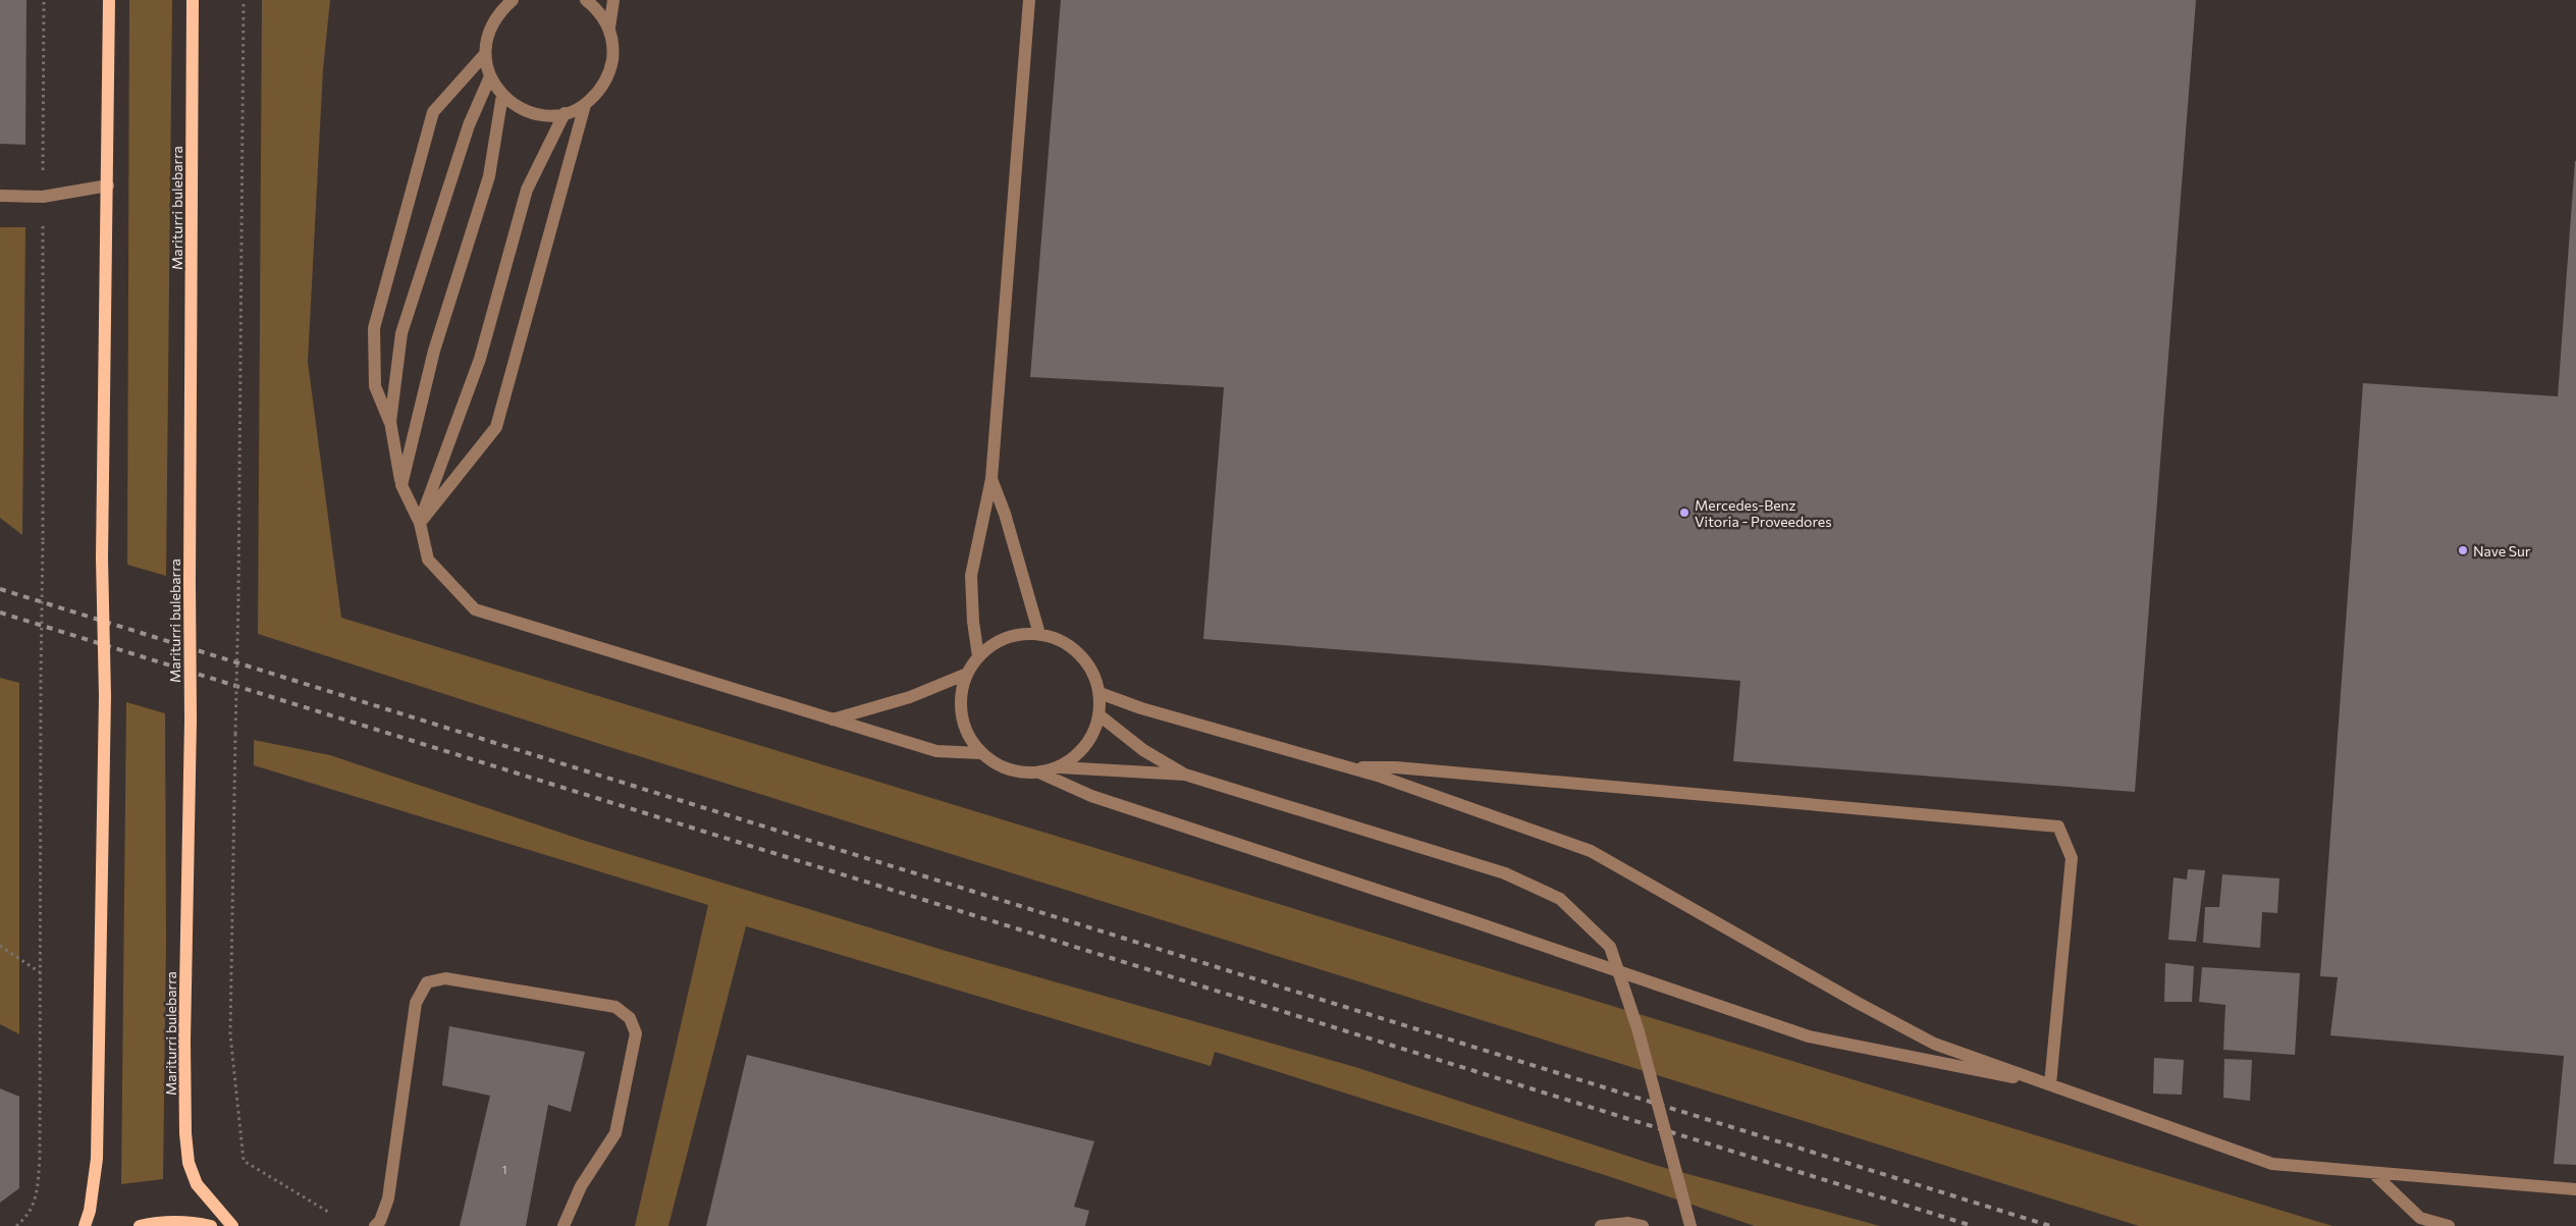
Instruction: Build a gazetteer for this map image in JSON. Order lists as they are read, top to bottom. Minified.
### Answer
{"streets":{"main road":["Mariturri bulebarra"]},"places":["Mercedes-Benz Vitoria - Proveedores","Nave Sur"],"house_numbers":["1"]}
